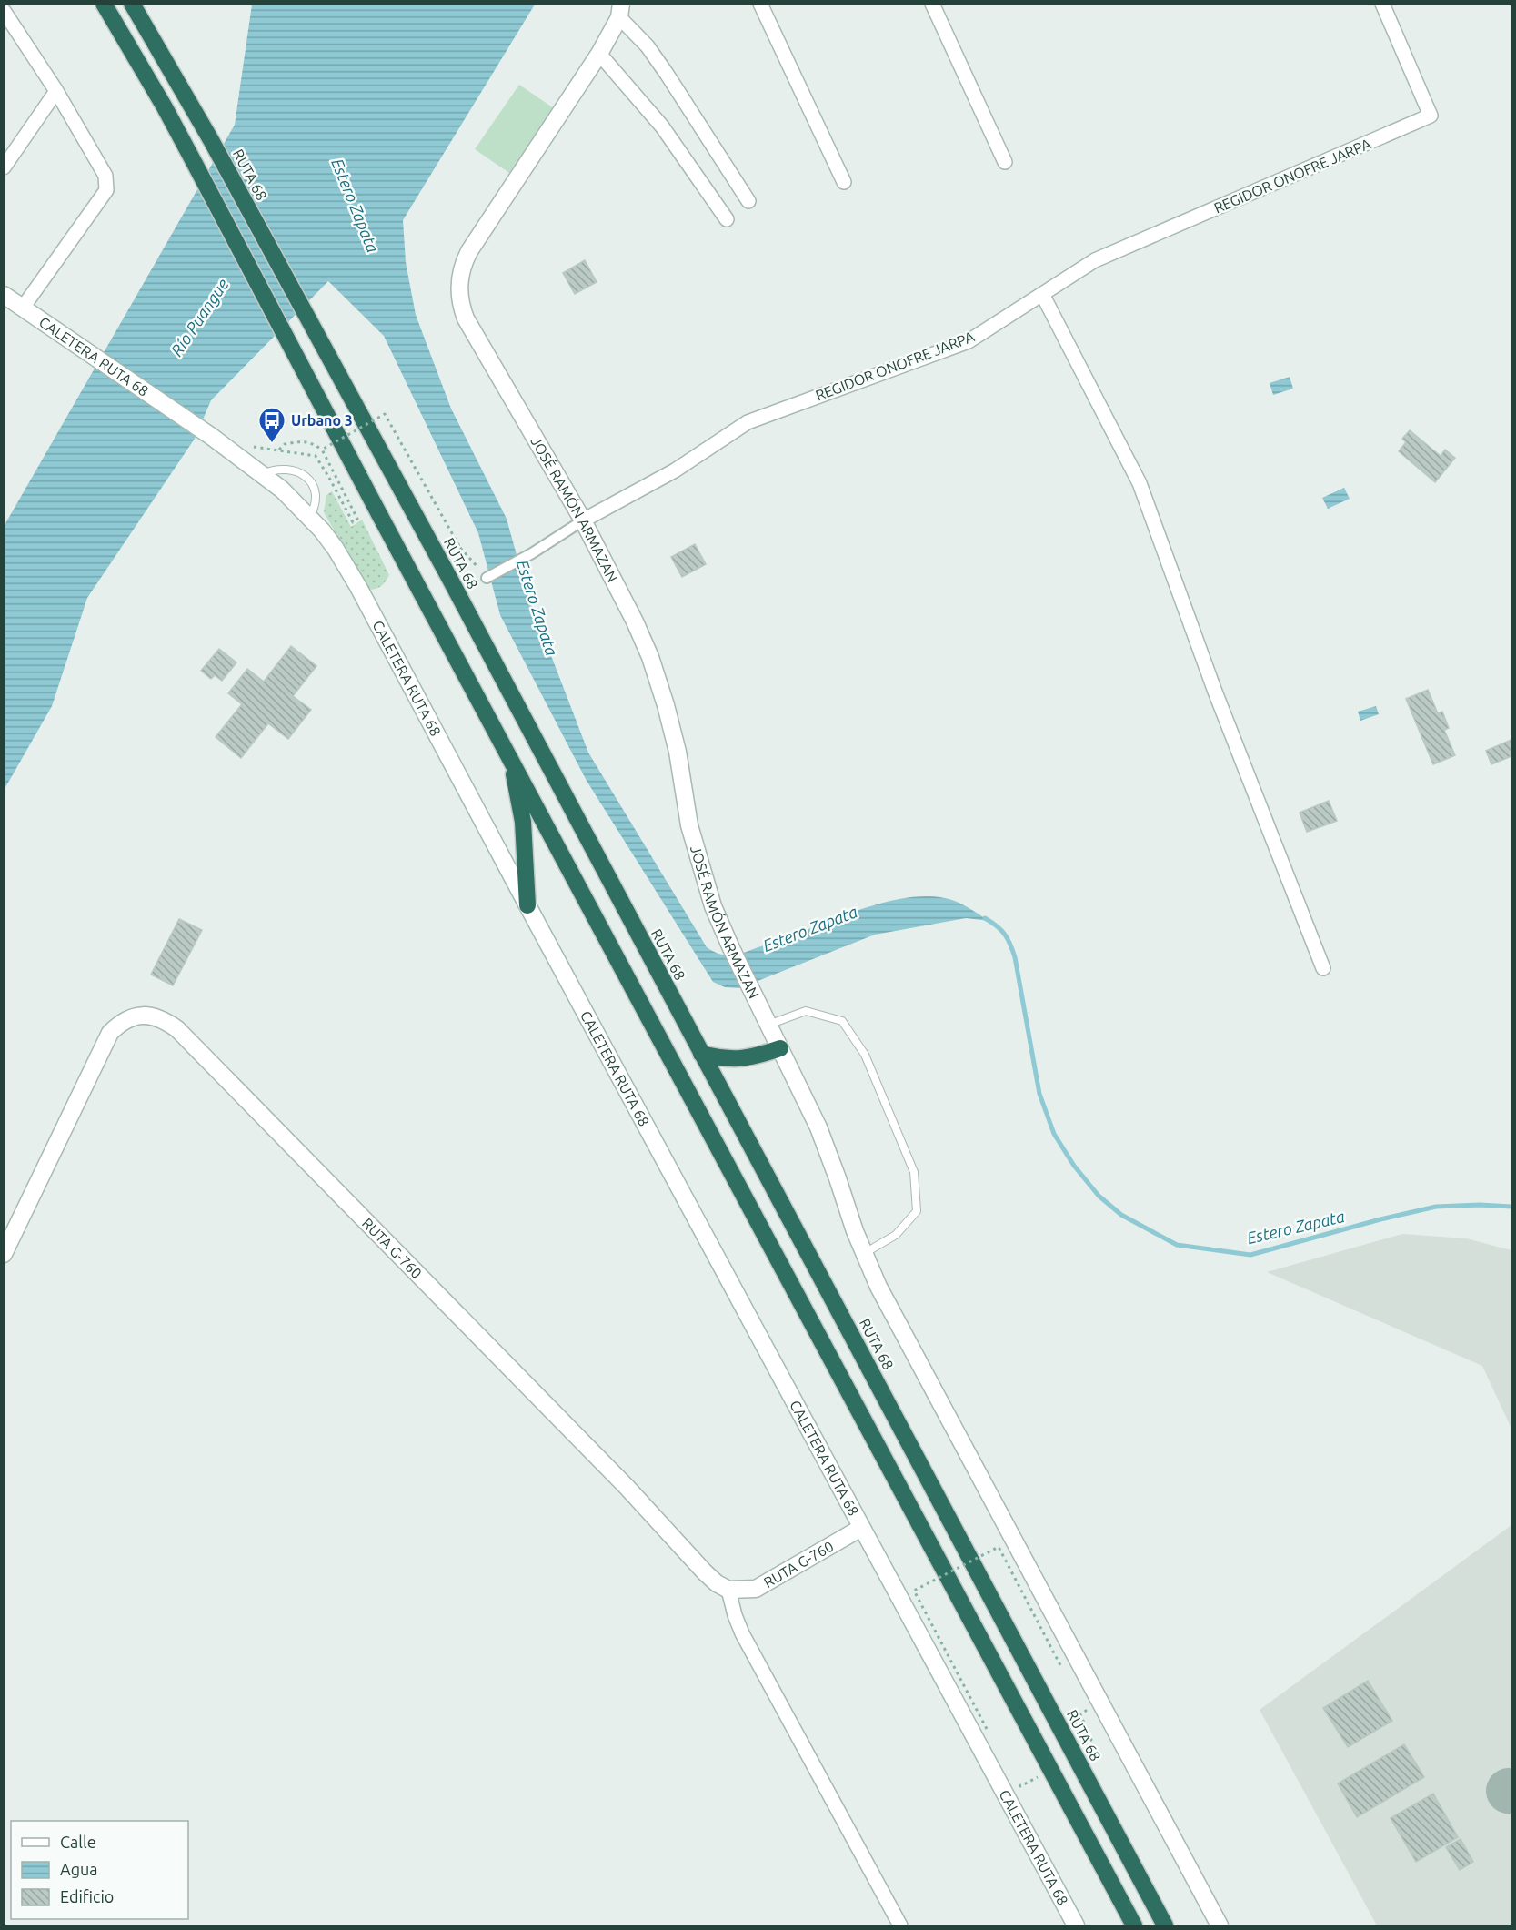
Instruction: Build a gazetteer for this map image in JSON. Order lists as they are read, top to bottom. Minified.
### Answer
{"streets":{"highway":["RUTA 68"],"street":["REGIDOR ONOFRE JARPA","CALETERA RUTA 68","JOSÉ RAMÓN ARMAZAN","RUTA G-760"]},"crossings":[["REGIDOR ONOFRE JARPA","JOSÉ RAMÓN ARMAZAN"],["CALETERA RUTA 68","RUTA G-760"]],"water":["Estero Zapata","Río Puangue"],"places":{"bus stop":["Urbano 3"]},"legend":["Calle","Agua","Edificio"]}
